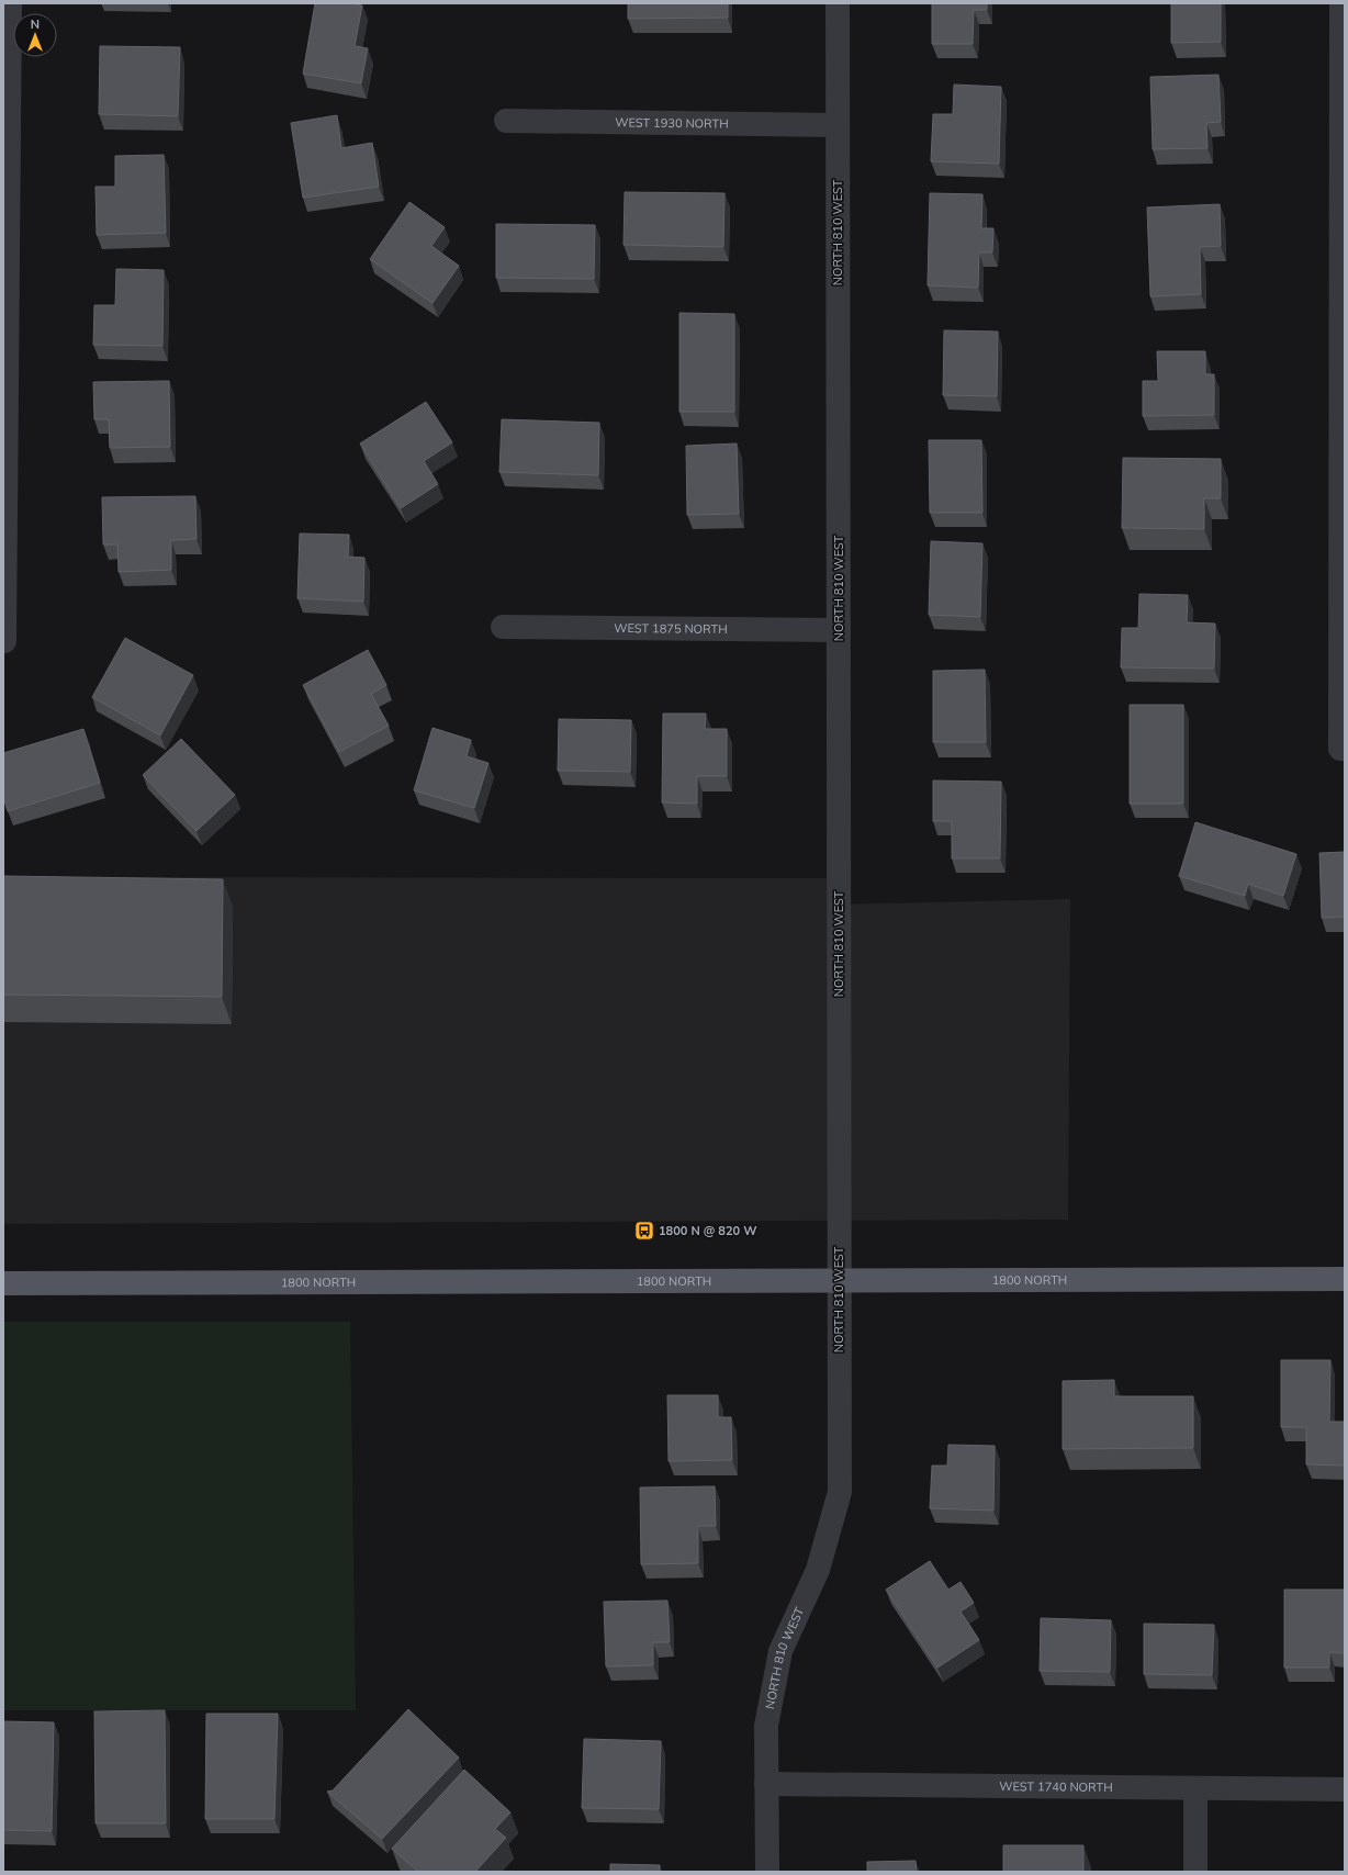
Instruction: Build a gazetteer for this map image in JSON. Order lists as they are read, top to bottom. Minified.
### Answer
{"streets":{"main road":["1800 NORTH"],"street":["WEST 1930 NORTH","NORTH 810 WEST","WEST 1875 NORTH","WEST 1740 NORTH"]},"crossings":[["WEST 1930 NORTH","NORTH 810 WEST"],["NORTH 810 WEST","WEST 1875 NORTH"],["NORTH 810 WEST","1800 NORTH"],["NORTH 810 WEST","WEST 1740 NORTH"]],"places":{"bus stop":["1800 N @ 820 W"]},"north":"top"}
